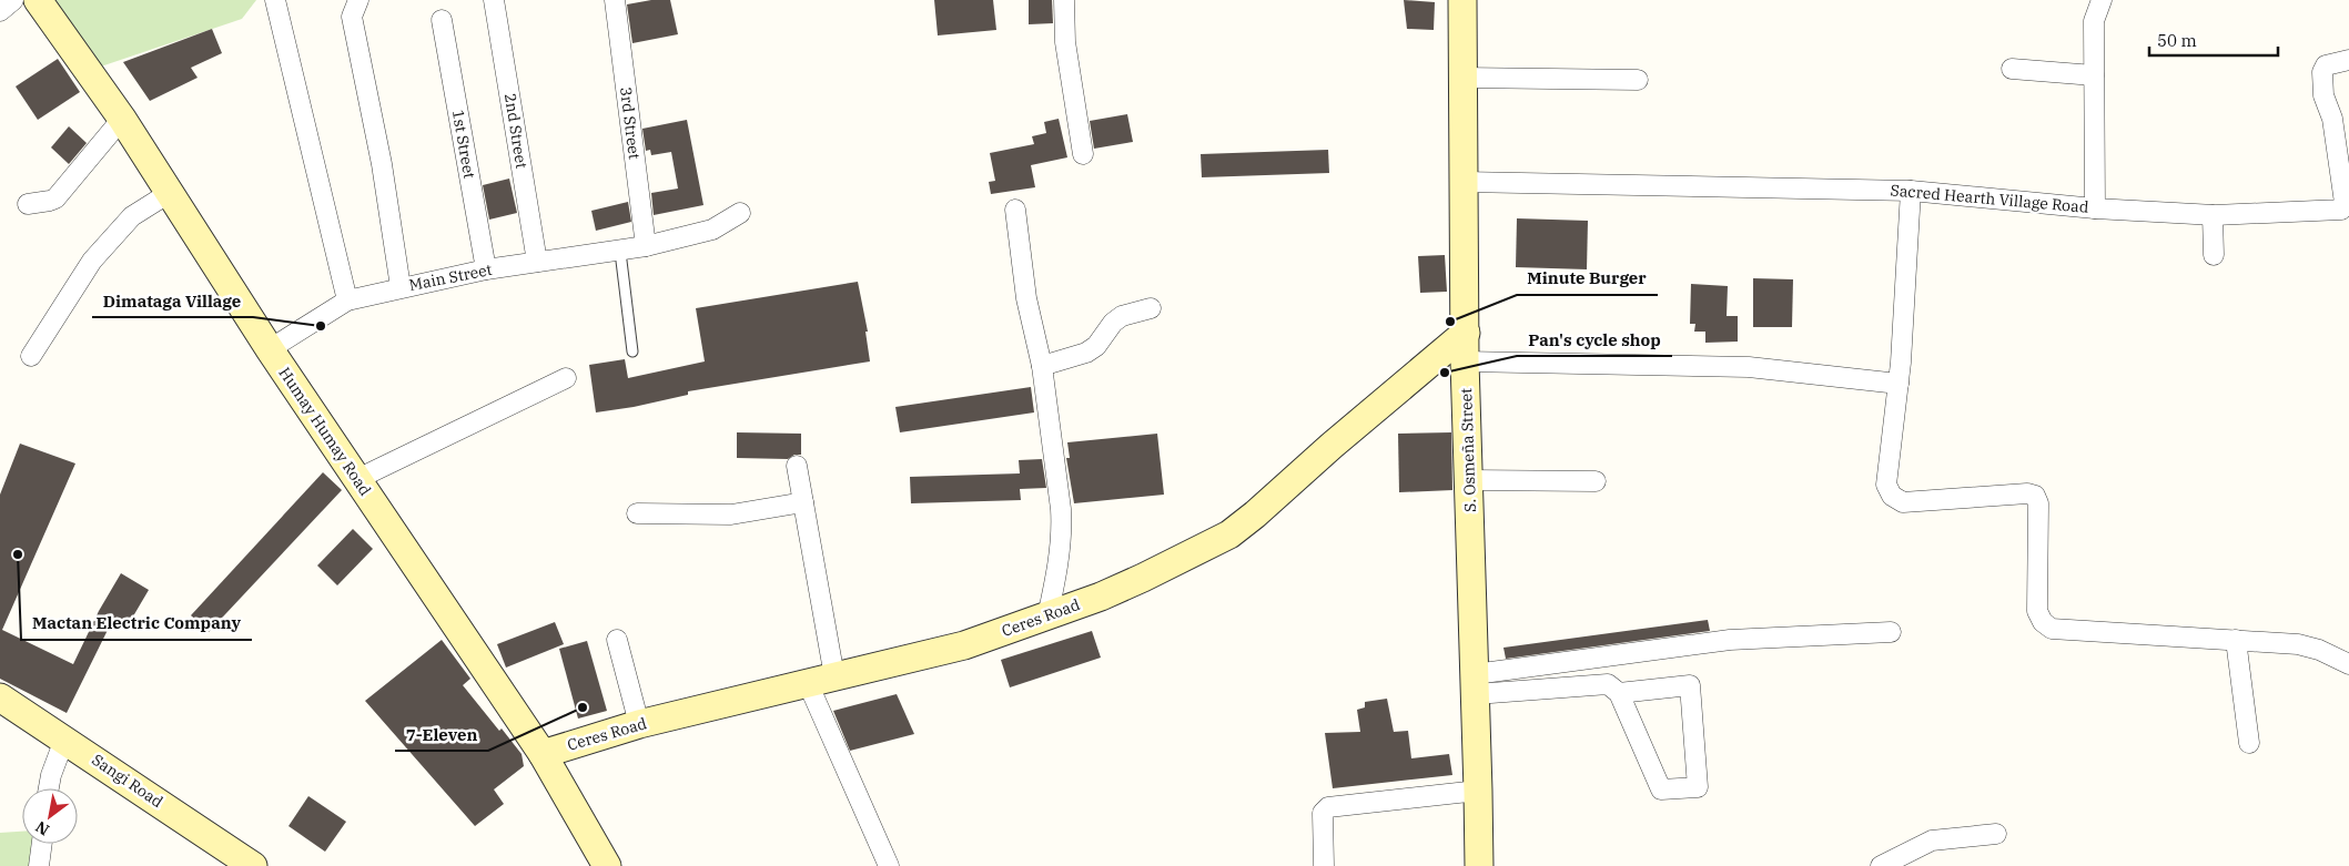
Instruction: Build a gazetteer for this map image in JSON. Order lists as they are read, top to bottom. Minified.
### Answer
{"streets":{"street":["3rd Street","2nd Street","1st Street","Sacred Hearth Village Road","Main Street","Humay Humay Road","S. Osmeña Street","Ceres Road","Sangi Road"]},"crossings":[["3rd Street","Main Street"],["2nd Street","Main Street"],["1st Street","Main Street"],["Sacred Hearth Village Road","S. Osmeña Street"],["Main Street","Humay Humay Road"],["Humay Humay Road","Ceres Road"],["S. Osmeña Street","Ceres Road"]],"places":["Minute Burger","Dimataga Village","Pan's cycle shop","Mactan Electric Company","7-Eleven"],"scale_bar":"50 m","north":"bottom left"}
